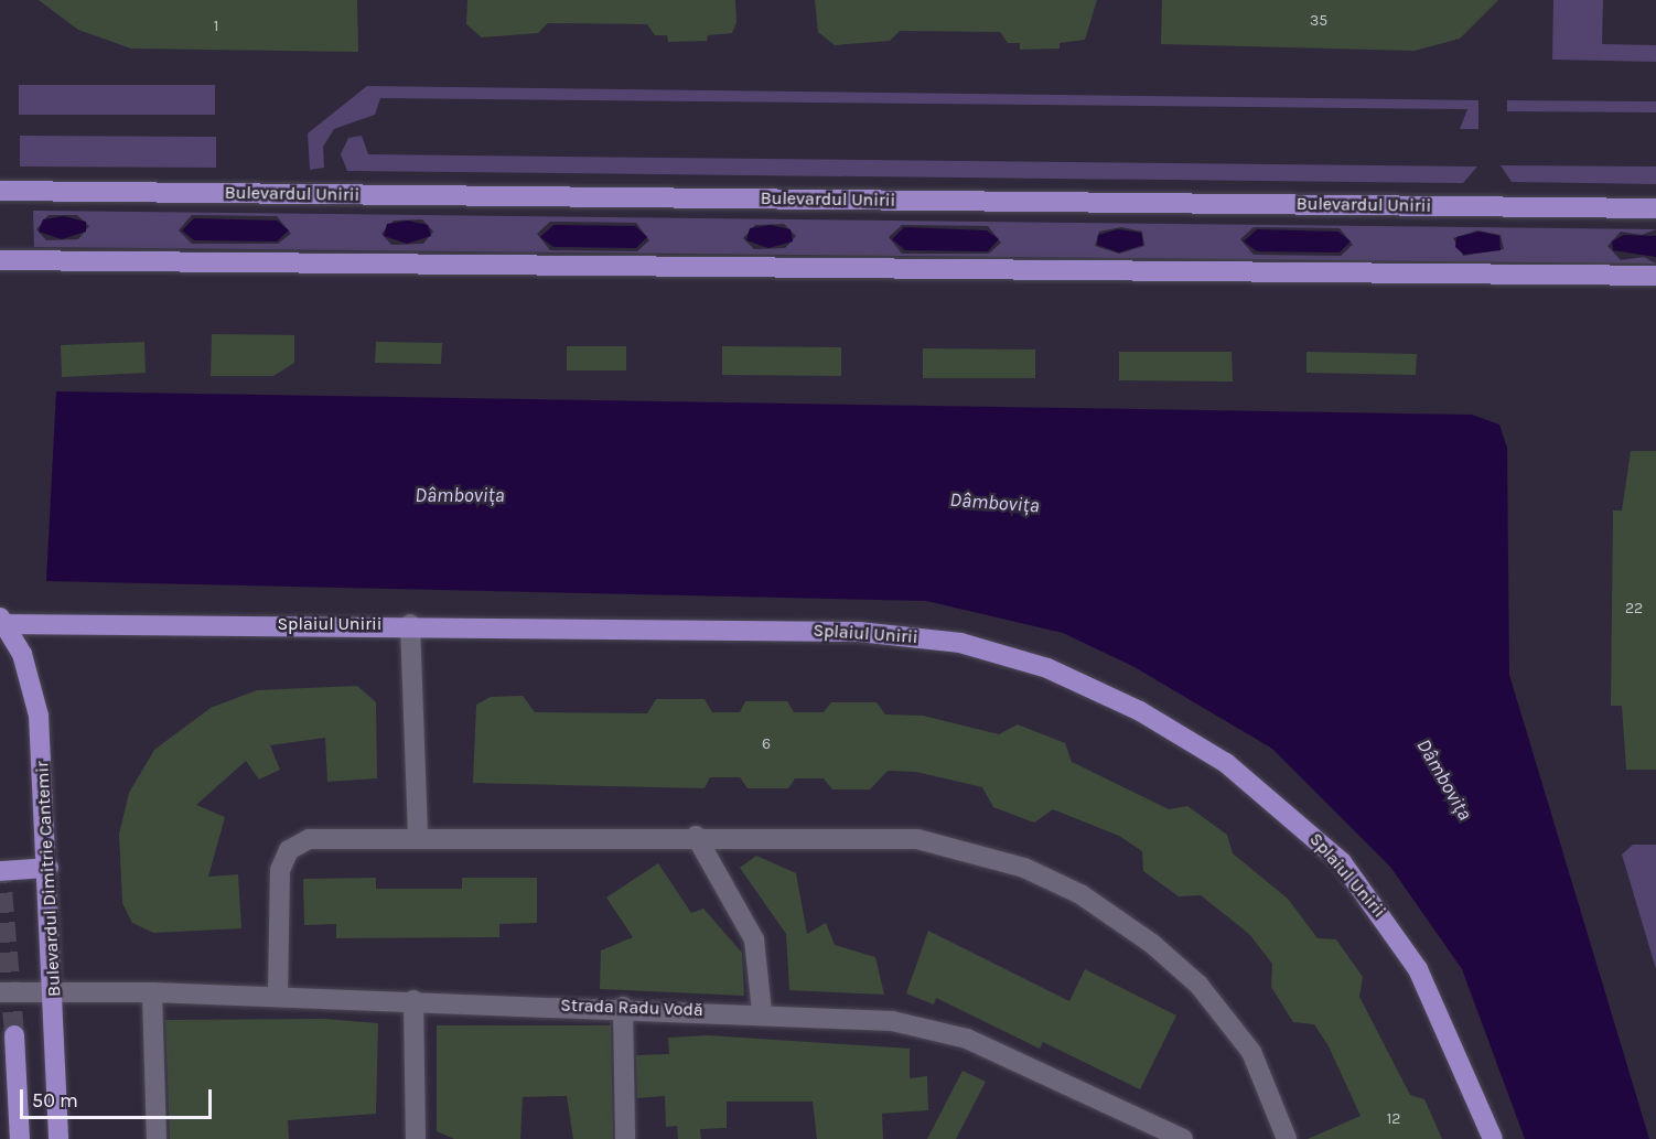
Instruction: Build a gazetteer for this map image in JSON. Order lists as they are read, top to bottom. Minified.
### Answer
{"streets":{"main road":["Bulevardul Unirii","Splaiul Unirii","Bulevardul Dimitrie Cantemir"],"street":["Strada Radu Vodă"]},"crossings":[["Splaiul Unirii","Bulevardul Dimitrie Cantemir"],["Bulevardul Dimitrie Cantemir","Strada Radu Vodă"]],"water":["Dâmbovița"],"house_numbers":["35","1","22","6","12"],"scale_bar":"50 m"}
